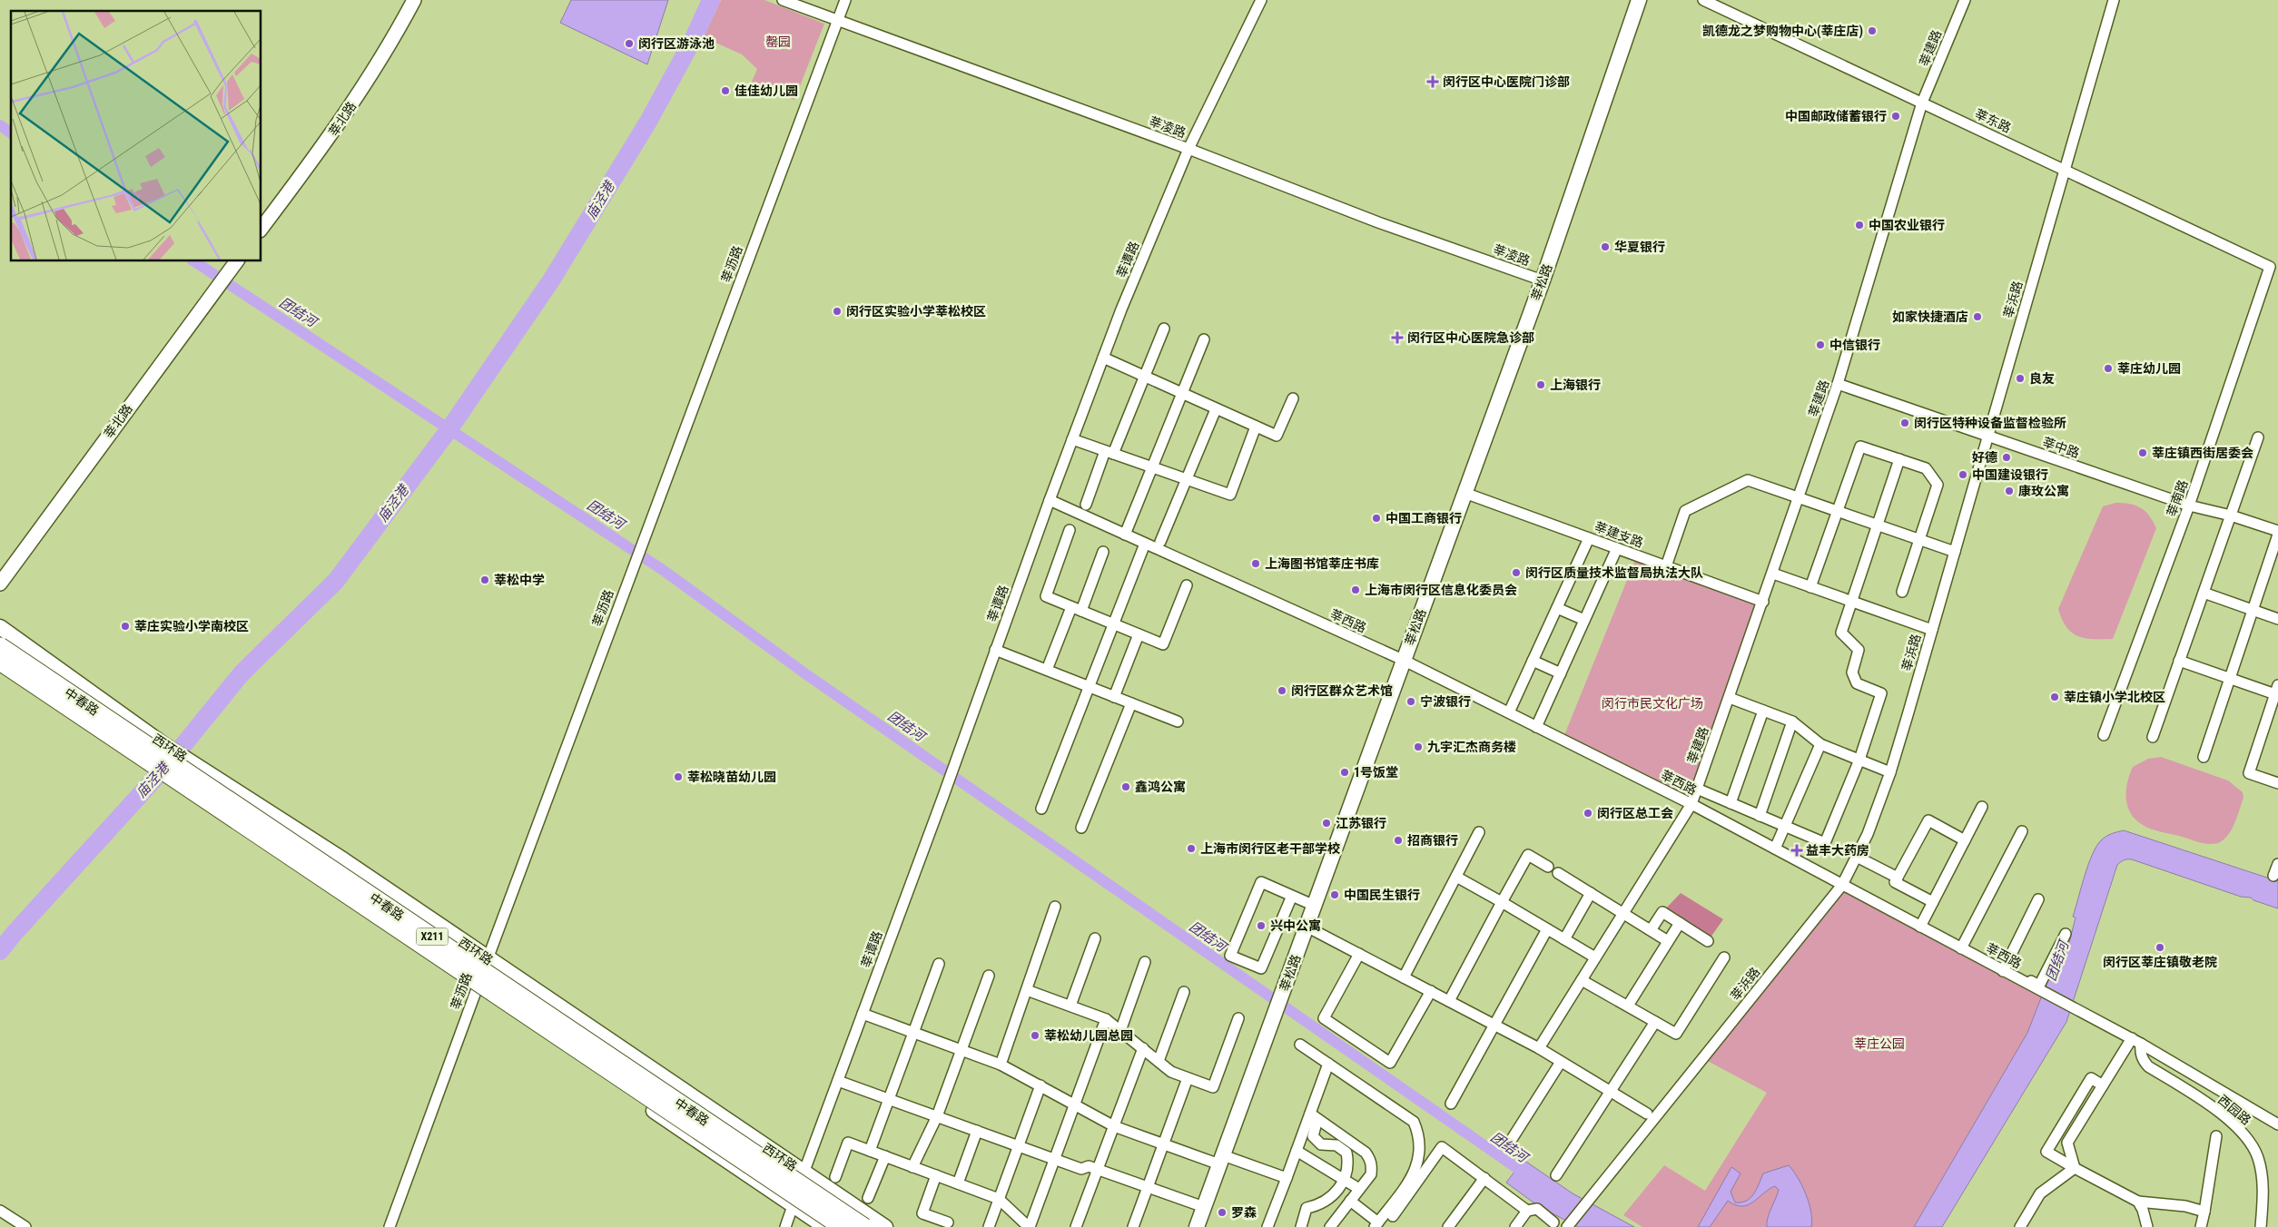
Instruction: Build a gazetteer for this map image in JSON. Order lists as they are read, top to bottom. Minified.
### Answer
{"streets":{"main road":["莘松路","中春路","西环路","X211"],"street":["莘建路","莘北路","莘东路","莘凌路","莘谭路","莘沥路","莘浜路","莘中路","莘南路","莘建支路","莘西路","西园路"]},"crossings":[["莘建路","莘东路"],["莘建路","莘中路"],["莘建路","莘建支路"],["莘建路","莘西路"],["莘东路","莘浜路"],["莘东路","莘南路"],["莘凌路","莘谭路"],["莘凌路","莘沥路"],["莘凌路","莘松路"],["莘谭路","莘西路"],["莘谭路","西环路"],["莘沥路","西环路"],["莘松路","莘建支路"],["莘松路","莘西路"],["莘浜路","莘中路"],["莘浜路","莘西路"],["莘中路","莘南路"],["莘西路","西园路"]],"water":["庙泾港","团结河"],"parks":["罄园","闵行市民文化广场","莘庄公园"],"places":{"other":["凯德龙之梦购物中心(莘庄店)","闵行区游泳池","佳佳幼儿园","中国邮政储蓄银行","中国农业银行","华夏银行","闵行区实验小学莘松校区","如家快捷酒店","中信银行","莘庄幼儿园","良友","上海银行","闵行区特种设备监督检验所","莘庄镇西街居委会","好德","中国建设银行","康玫公寓","中国工商银行","上海图书馆莘庄书库","闵行区质量技术监督局执法大队","莘松中学","上海市闵行区信息化委员会","莘庄实验小学南校区","闵行区群众艺术馆","莘庄镇小学北校区","宁波银行","九宇汇杰商务楼","1号饭堂","莘松晓苗幼儿园","鑫鸿公寓","闵行区总工会","江苏银行","招商银行","上海市闵行区老干部学校","中国民生银行","兴中公寓","闵行区莘庄镇敬老院","莘松幼儿园总园","罗森"],"health":["闵行区中心医院门诊部","闵行区中心医院急诊部","益丰大药房"]}}
